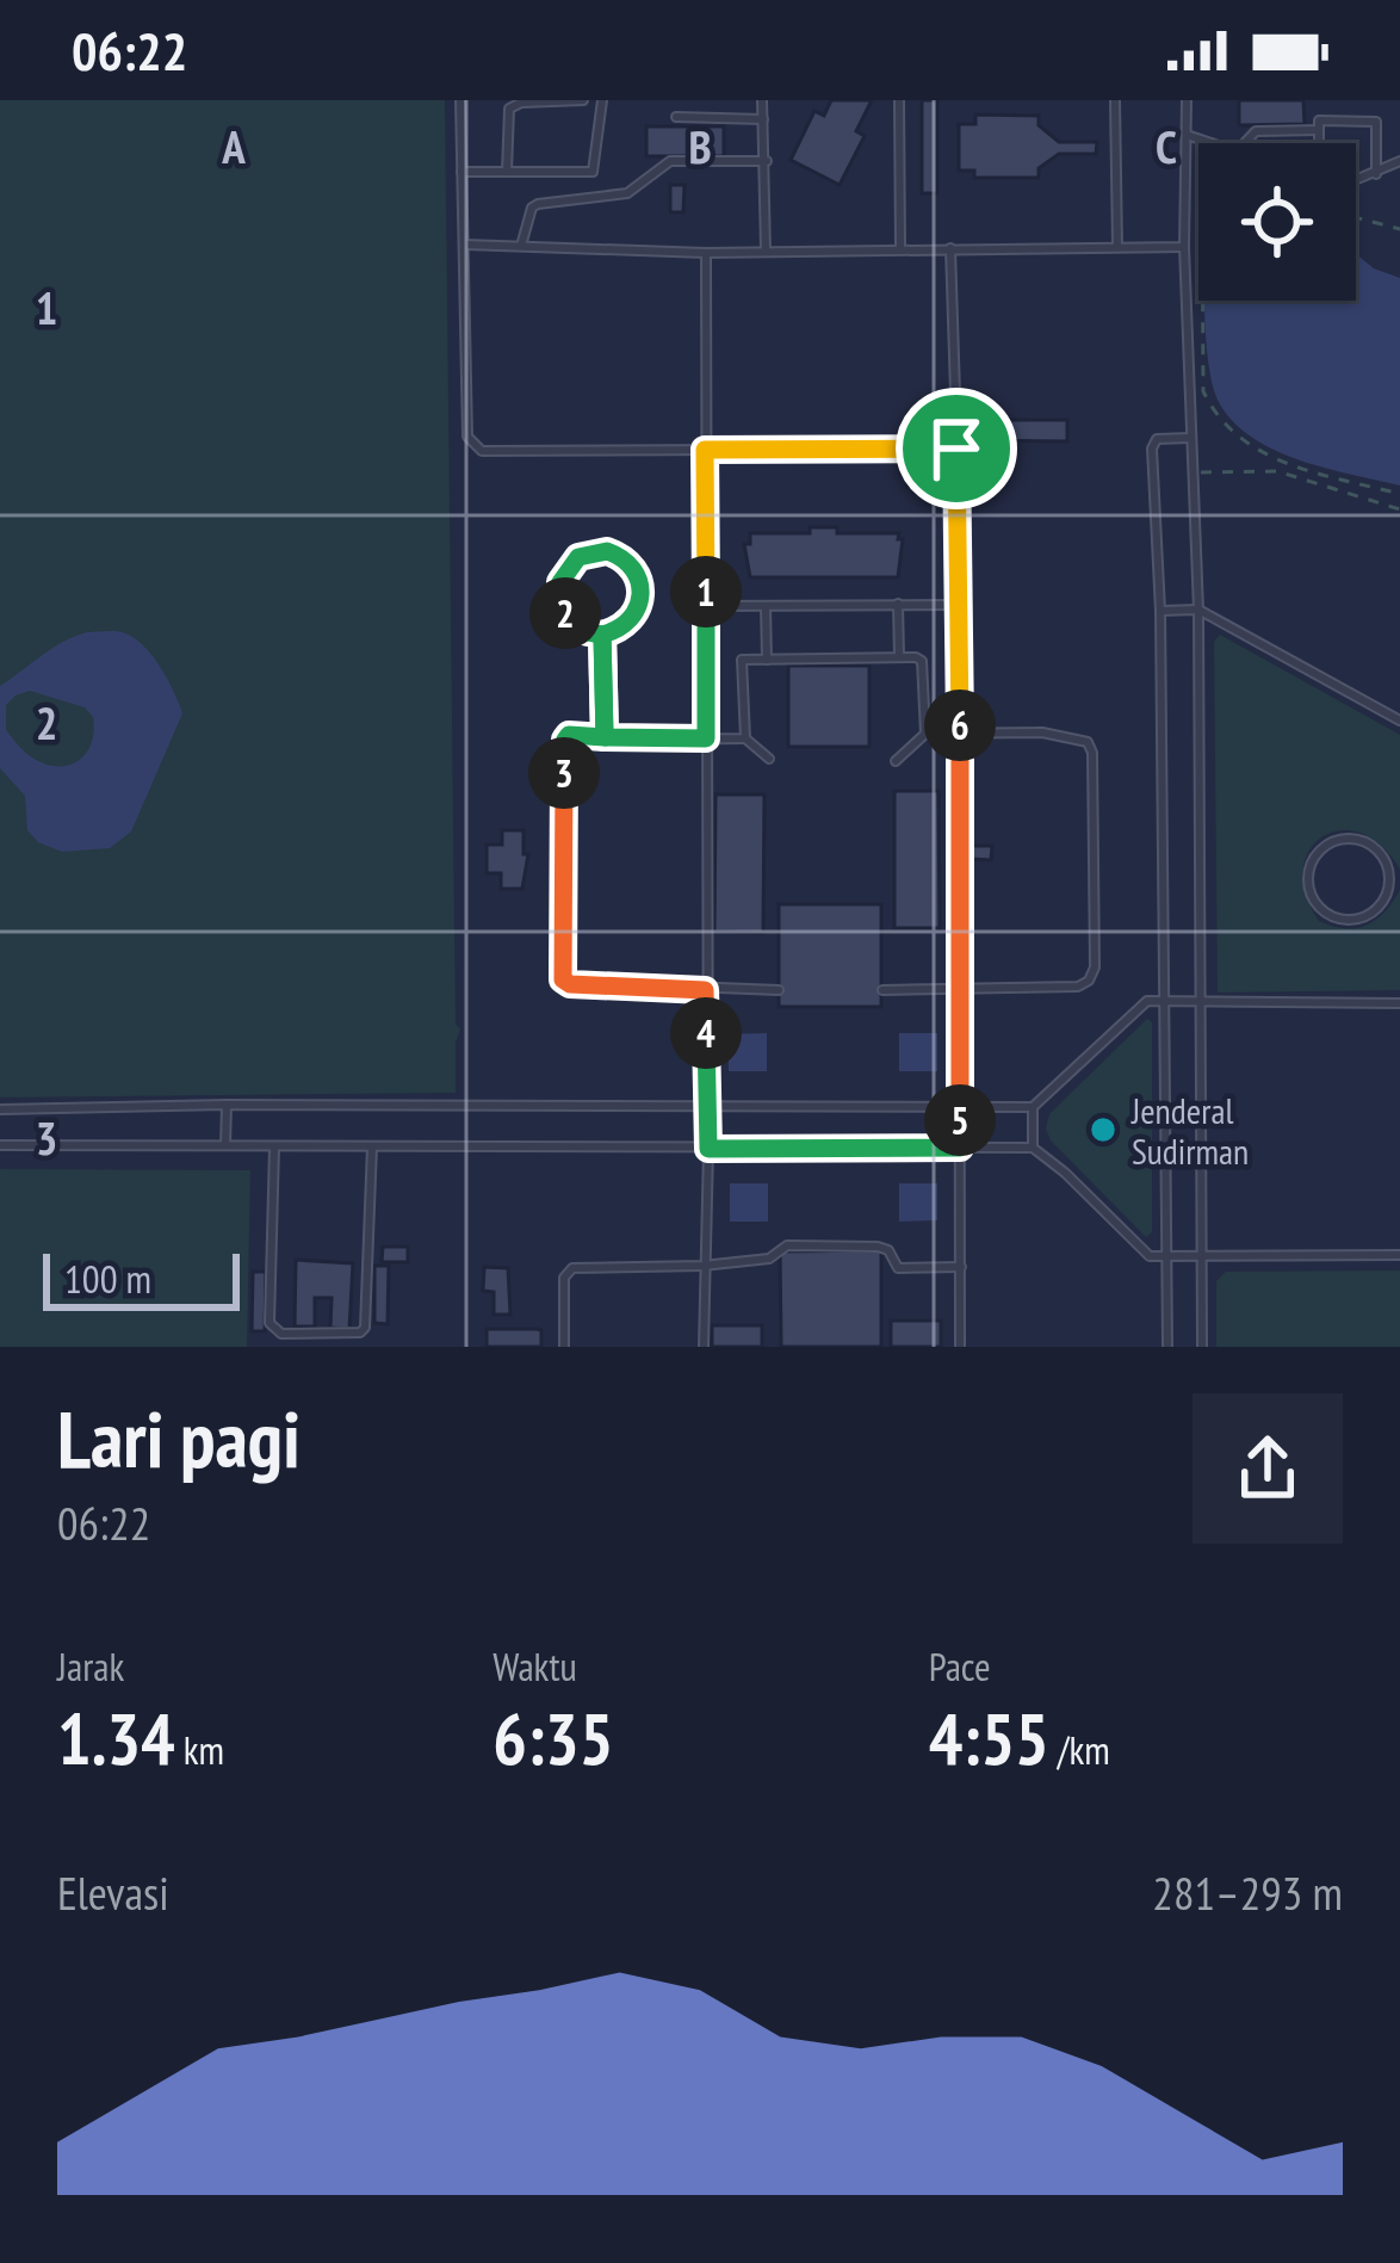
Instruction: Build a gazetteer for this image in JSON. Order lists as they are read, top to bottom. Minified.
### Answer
{"places":["Jenderal Sudirman"],"scale_bar":"100 m","page":{"status":"06:22","pins":["1","2","6","3","4","5"],"scale":"100 m","heading":["Lari pagi","06:22"],"stats":[["Jarak","1.34 km"],["Waktu","6:35"],["Pace","4:55 /km"]],"chart":["Elevasi","281–293 m"]},"grid":{"columns":["A","B","C"],"rows":["1","2","3"]}}
